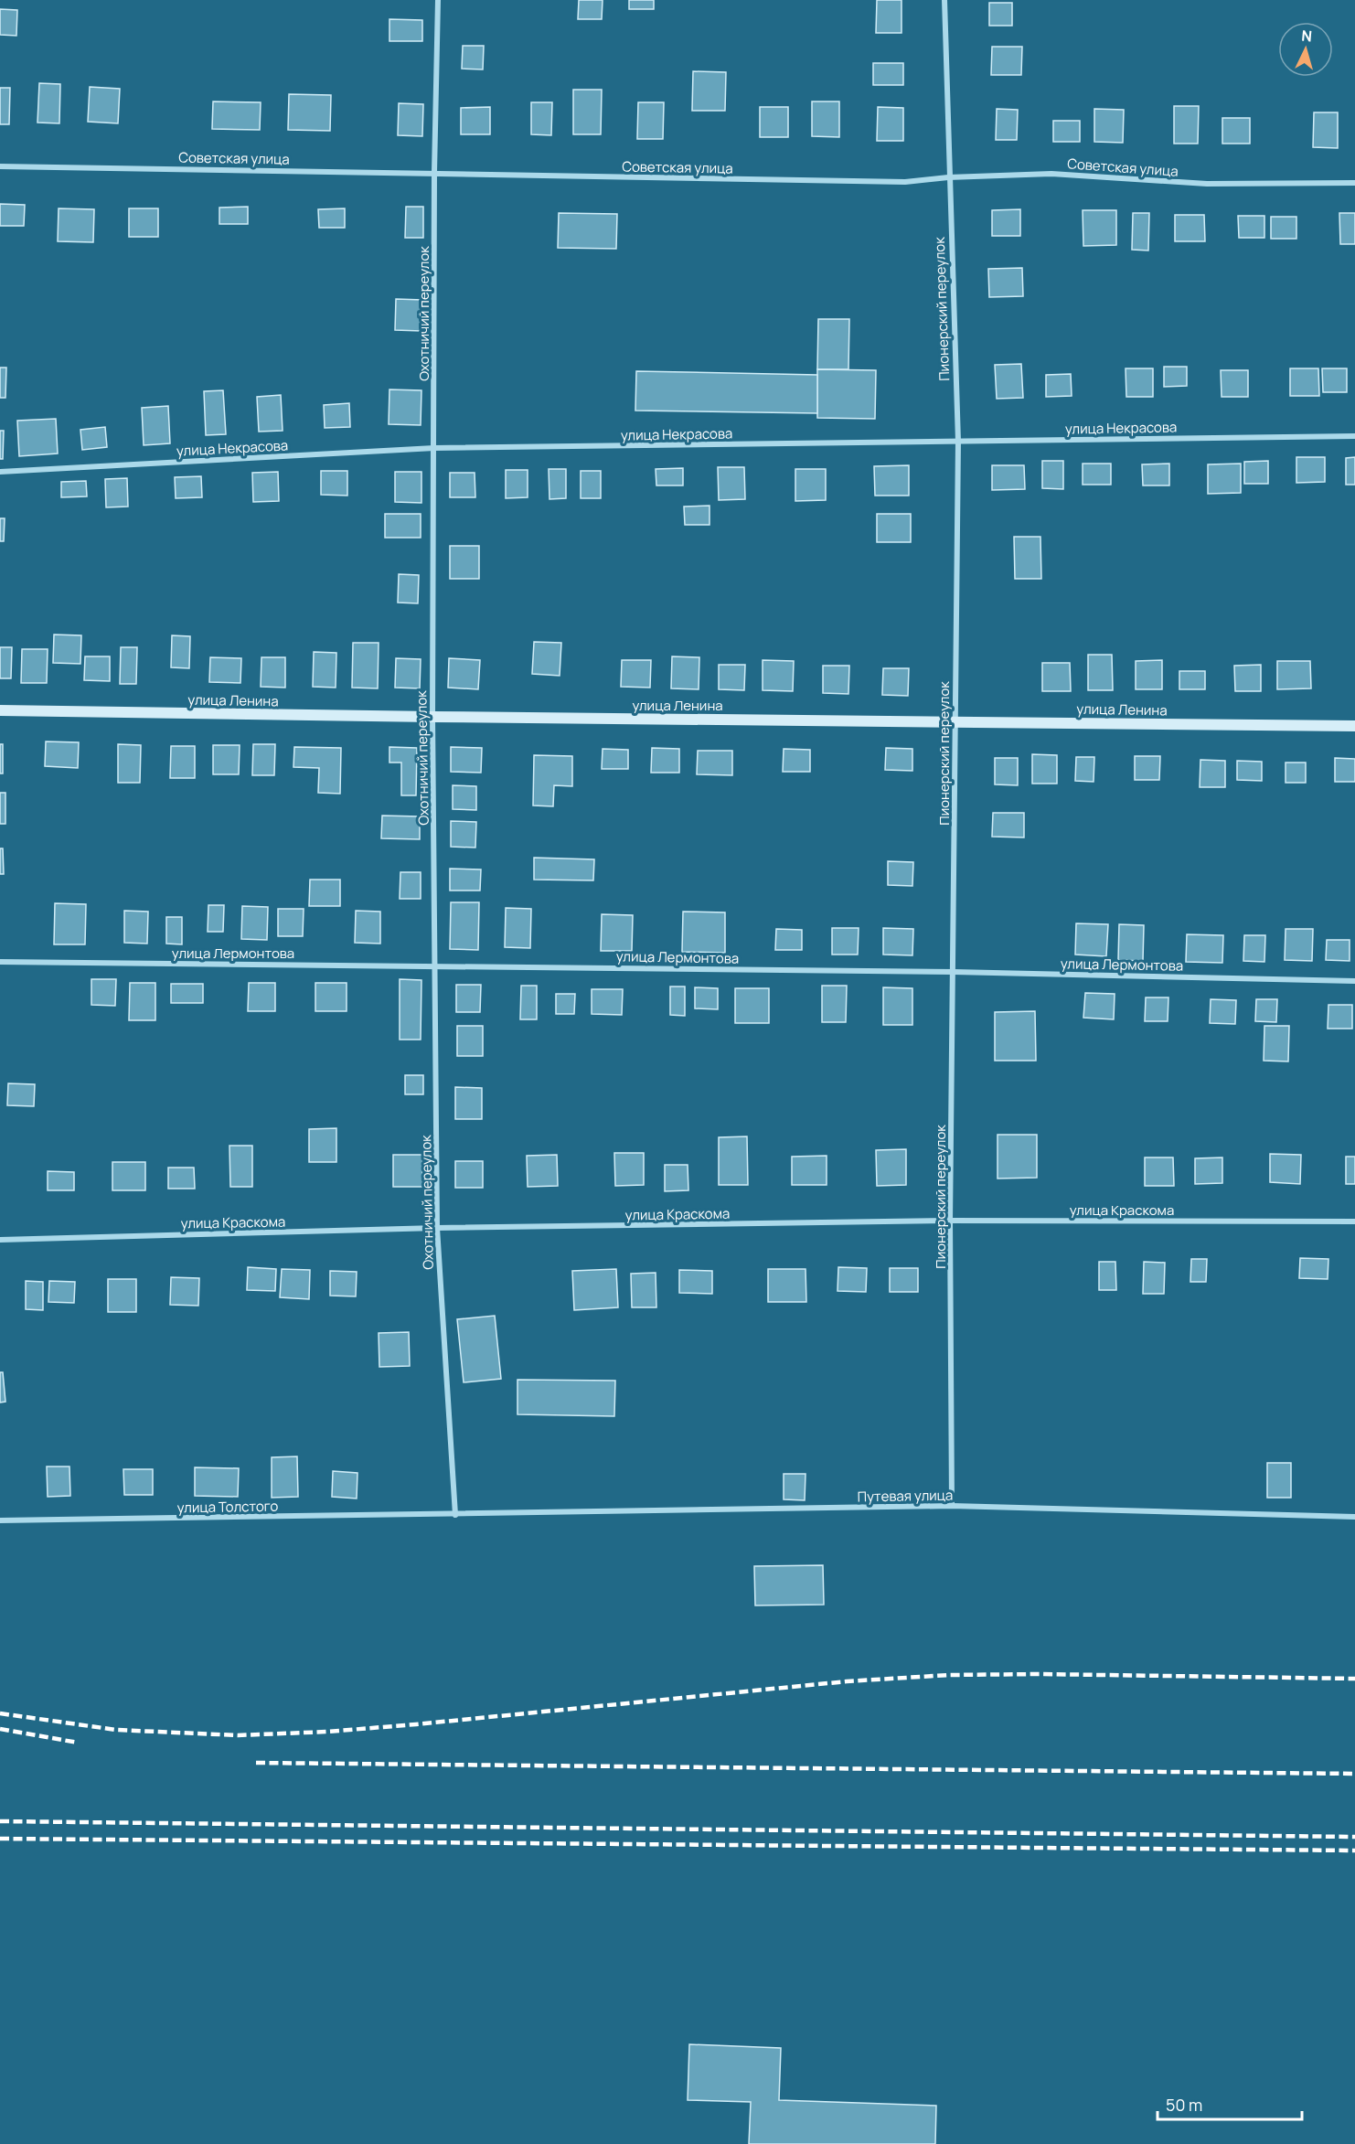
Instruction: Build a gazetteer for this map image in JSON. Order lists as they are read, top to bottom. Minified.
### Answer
{"streets":{"main road":["улица Ленина"],"street":["Советская улица","Пионерский переулок","Охотничий переулок","улица Некрасова","улица Лермонтова","улица Краскома","Путевая улица","улица Толстого"]},"crossings":[["Советская улица","Пионерский переулок"],["Советская улица","Охотничий переулок"],["Пионерский переулок","улица Некрасова"],["Пионерский переулок","улица Ленина"],["Пионерский переулок","улица Лермонтова"],["Пионерский переулок","улица Краскома"],["Пионерский переулок","Путевая улица"],["Охотничий переулок","улица Некрасова"],["Охотничий переулок","улица Ленина"],["Охотничий переулок","улица Лермонтова"],["Охотничий переулок","улица Краскома"],["Охотничий переулок","Путевая улица"],["Охотничий переулок","улица Толстого"],["Путевая улица","улица Толстого"]],"scale_bar":"50 m","north":"top"}
